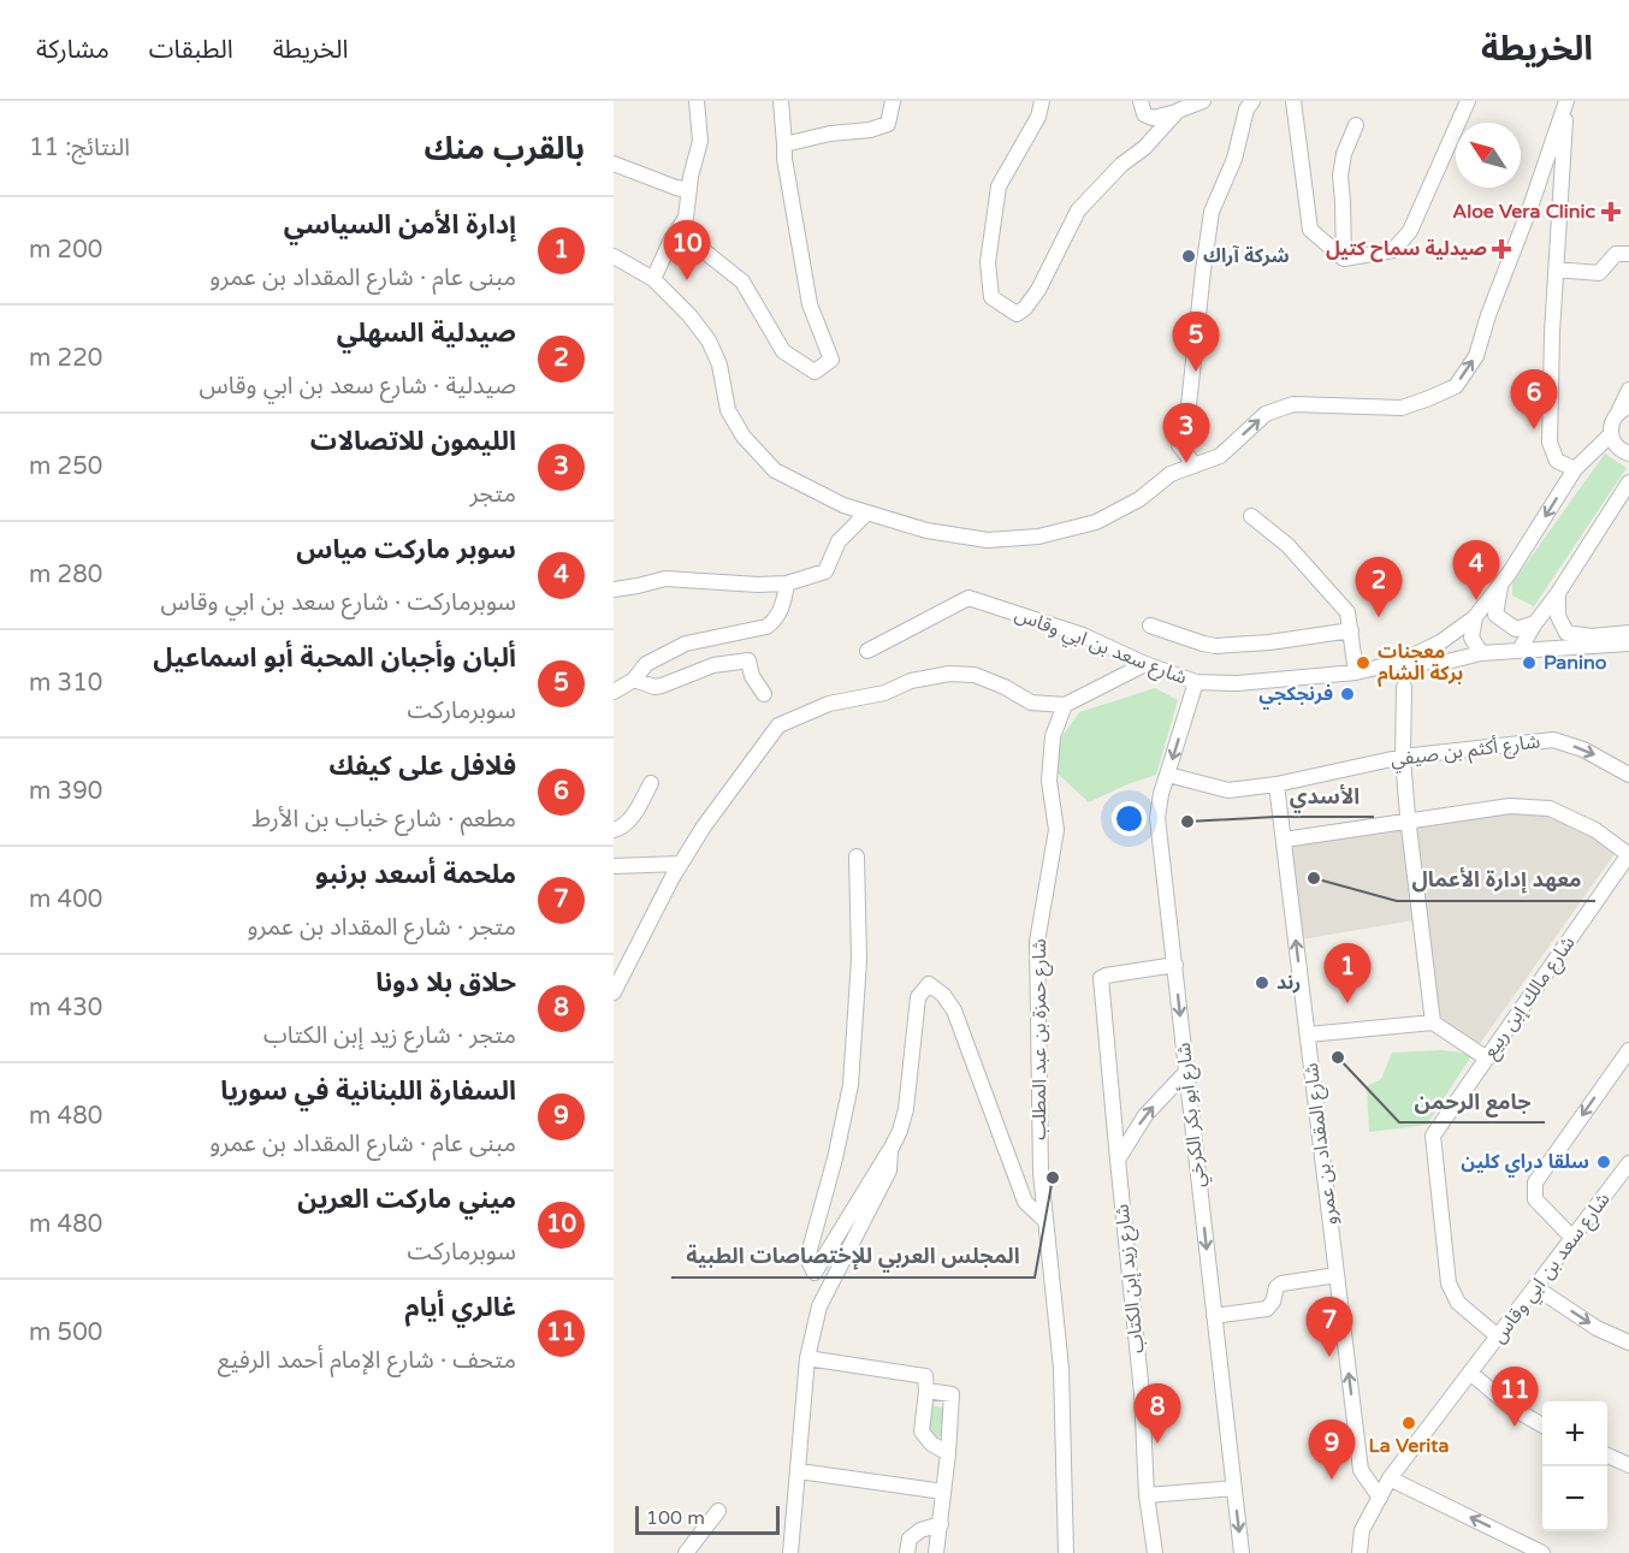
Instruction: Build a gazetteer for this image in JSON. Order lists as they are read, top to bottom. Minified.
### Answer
{"streets":{"street":["شارع سعد بن ابي وقاس","شارع أكثم بن صيفي","شارع مالك إبن ربيع","شارع حمزة بن عبد المطلب","شارع أبو بكر الكرخي","شارع المقداد بن عمرو","شارع زيد إبن الكتاب"]},"crossings":[["شارع سعد بن ابي وقاس","شارع مالك إبن ربيع"],["شارع سعد بن ابي وقاس","شارع أبو بكر الكرخي"],["شارع سعد بن ابي وقاس","شارع المقداد بن عمرو"],["شارع أكثم بن صيفي","شارع أبو بكر الكرخي"],["شارع أكثم بن صيفي","شارع المقداد بن عمرو"],["شارع أبو بكر الكرخي","شارع زيد إبن الكتاب"]],"one_way":["شارع أبو بكر الكرخي"],"places":{"health":["Aloe Vera Clinic","صيدلية سماح كتيل"],"other":["شركة آراك","معجنات بركة الشام","Panino","فرنجكجي","الأسدي","معهد إدارة الأعمال","رند","جامع الرحمن","سلقا دراي كلين","المجلس العربي للإختصاصات الطبية","La Verita"]},"scale_bar":"100 m","north":"top left","page":{"header":"الخريطة","nav":["الخريطة","الطبقات","مشاركة"],"heading":["بالقرب منك","النتائج: 11"],"list":[{"mark":"1","name":"إدارة الأمن السياسي","note":"مبنى عام · شارع المقداد بن عمرو","value":"200 m"},{"mark":"2","name":"صيدلية السهلي","note":"صيدلية · شارع سعد بن ابي وقاس","value":"220 m"},{"mark":"3","name":"الليمون للاتصالات","note":"متجر","value":"250 m"},{"mark":"4","name":"سوبر ماركت مياس","note":"سوبرماركت · شارع سعد بن ابي وقاس","value":"280 m"},{"mark":"5","name":"ألبان وأجبان المحبة أبو اسماعيل","note":"سوبرماركت","value":"310 m"},{"mark":"6","name":"فلافل على كيفك","note":"مطعم · شارع خباب بن الأرط","value":"390 m"},{"mark":"7","name":"ملحمة أسعد برنبو","note":"متجر · شارع المقداد بن عمرو","value":"400 m"},{"mark":"8","name":"حلاق بلا دونا","note":"متجر · شارع زيد إبن الكتاب","value":"430 m"},{"mark":"9","name":"السفارة اللبنانية في سوريا","note":"مبنى عام · شارع المقداد بن عمرو","value":"480 m"},{"mark":"10","name":"ميني ماركت العرين","note":"سوبرماركت","value":"480 m"},{"mark":"11","name":"غالري أيام","note":"متحف · شارع الإمام أحمد الرفيع","value":"500 m"}],"pins":["10","5","6","3","4","2","1","7","11","8","9"],"map_buttons":["+","−"],"scale":"100 m"}}
